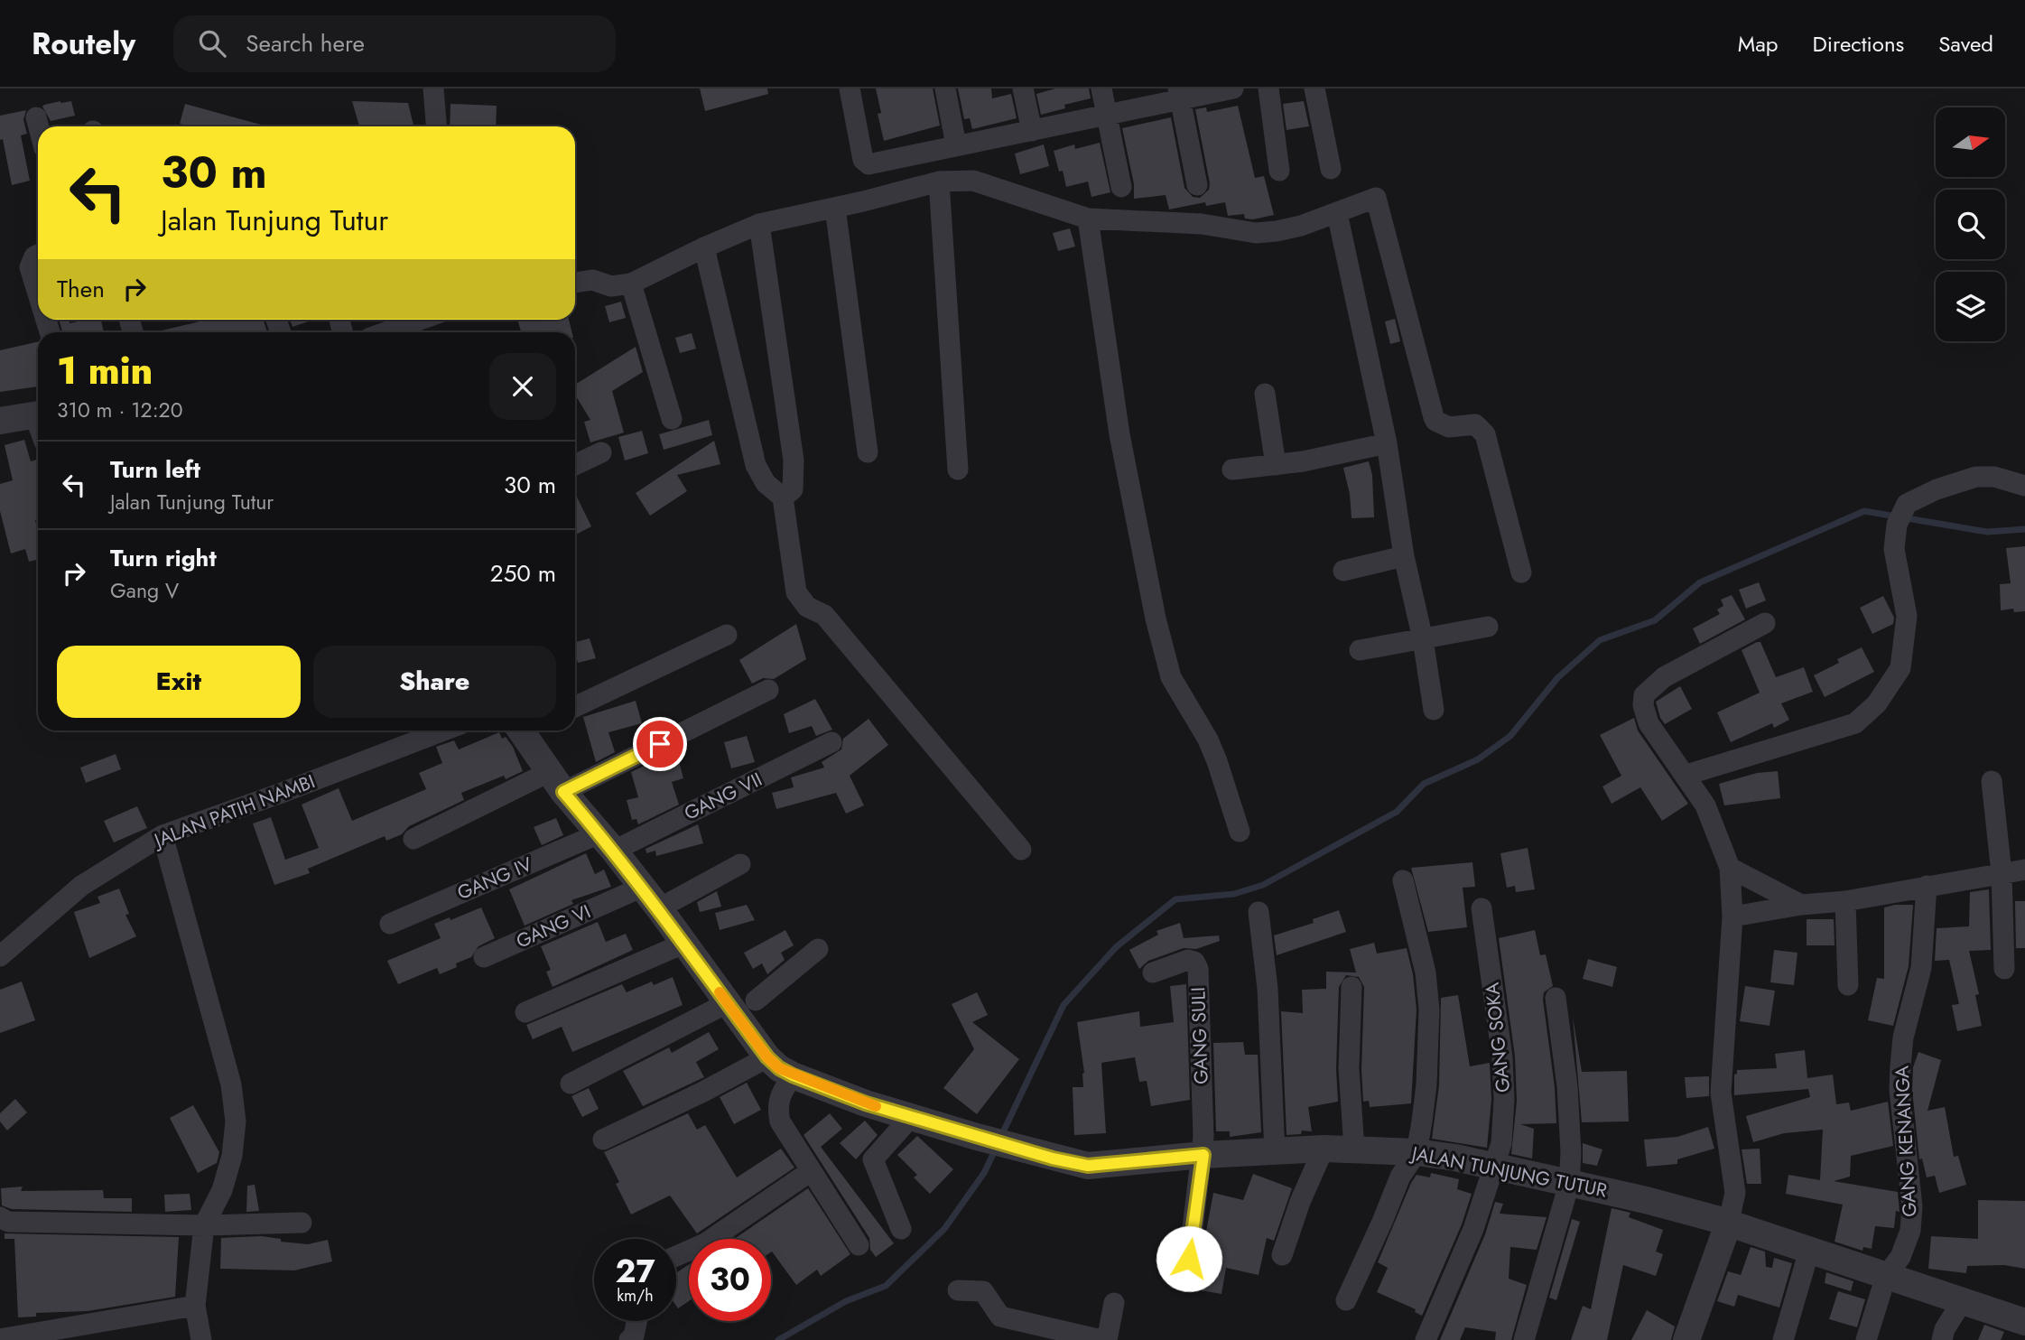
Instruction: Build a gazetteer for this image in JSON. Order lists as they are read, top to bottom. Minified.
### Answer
{"streets":{"street":["GANG VII","JALAN PATIH NAMBI","GANG IV","GANG VI","GANG SULI","GANG SOKA","GANG KENANGA","JALAN TUNJUNG TUTUR"]},"crossings":[["GANG VII","GANG IV"],["GANG VII","JALAN TUNJUNG TUTUR"],["GANG IV","JALAN TUNJUNG TUTUR"],["GANG VI","JALAN TUNJUNG TUTUR"],["GANG SULI","JALAN TUNJUNG TUTUR"],["GANG SOKA","JALAN TUNJUNG TUTUR"],["GANG KENANGA","JALAN TUNJUNG TUTUR"]],"north":"right","page":{"header":"Routely","search":"Search here","nav":["Map","Directions","Saved"],"turn":["30 m","Jalan Tunjung Tutur"],"then":"Then","heading":["1 min","310 m · 12:20"],"list":[{"name":"Turn left","note":"Jalan Tunjung Tutur","value":"30 m"},{"name":"Turn right","note":"Gang V","value":"250 m"}],"buttons":["Exit","Share"],"speed":"27 km/h","limit":"30"}}
